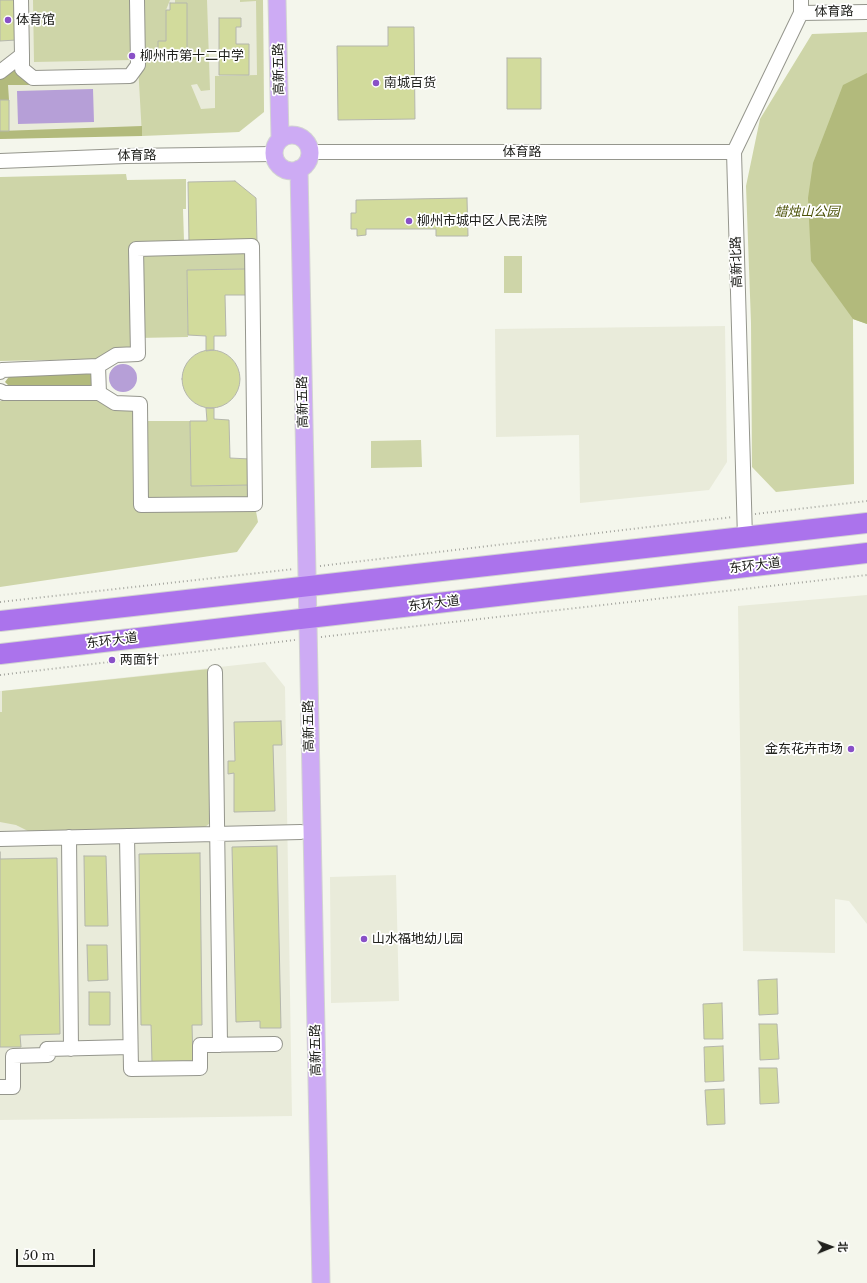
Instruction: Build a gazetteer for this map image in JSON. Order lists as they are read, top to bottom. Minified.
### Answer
{"streets":{"highway":["东环大道"],"main road":["高新五路"],"street":["体育路","高新北路"]},"crossings":[["体育路","高新五路"],["体育路","高新北路"],["高新五路","东环大道"]],"parks":["蜡烛山公园"],"places":["体育馆","柳州市第十二中学","南城百货","柳州市城中区人民法院","两面针","金东花卉市场","山水福地幼儿园"],"scale_bar":"50 m","north":"right"}
